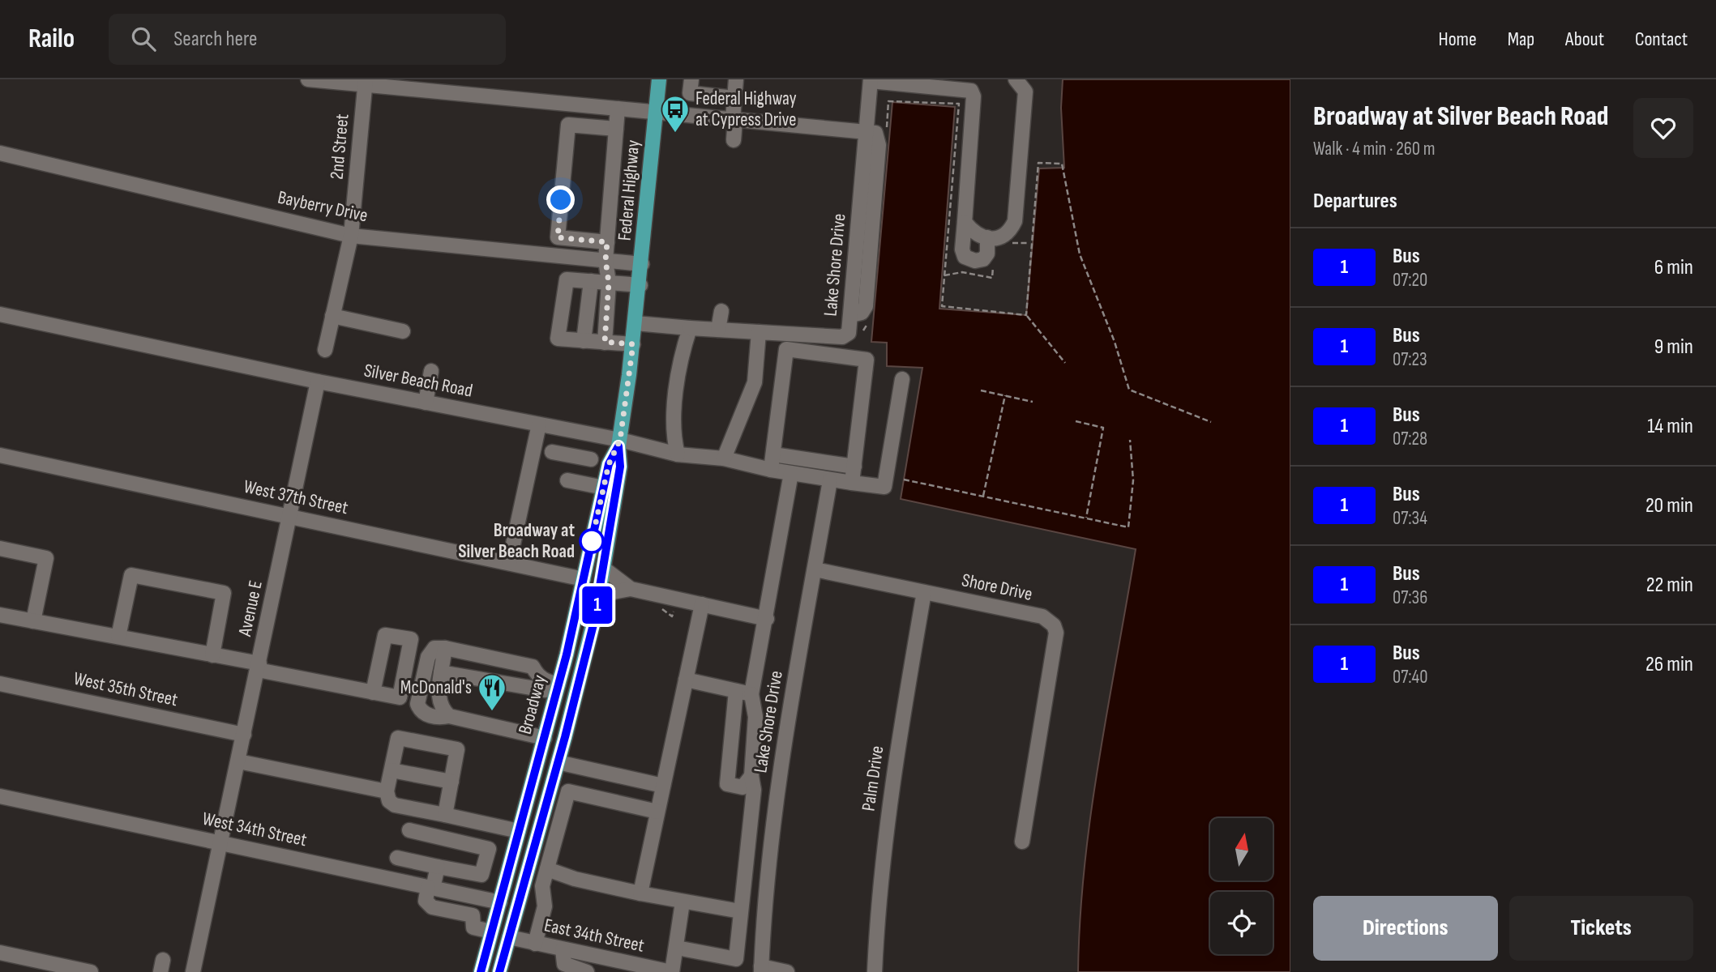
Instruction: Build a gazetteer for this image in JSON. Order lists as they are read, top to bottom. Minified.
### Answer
{"streets":{"main road":["Federal Highway","Broadway"],"street":["2nd Street","Bayberry Drive","Lake Shore Drive","Silver Beach Road","West 37th Street","Shore Drive","Avenue E","West 35th Street","Palm Drive","West 34th Street","East 34th Street"]},"crossings":[["2nd Street","Bayberry Drive"],["Federal Highway","Bayberry Drive"],["Federal Highway","Silver Beach Road"],["Federal Highway","Broadway"],["Lake Shore Drive","Silver Beach Road"],["Lake Shore Drive","Shore Drive"],["Silver Beach Road","Avenue E"],["Silver Beach Road","Broadway"],["West 37th Street","Avenue E"],["West 37th Street","Broadway"],["Shore Drive","Palm Drive"],["Avenue E","West 35th Street"],["Avenue E","West 34th Street"],["Broadway","West 34th Street"]],"places":{"bus stop":["Federal Highway at Cypress Drive"],"other":["Broadway at Silver Beach Road"],"restaurant":["McDonald's"]},"lines":["bus line 1"],"north":"top","page":{"header":"Railo","search":"Search here","nav":["Home","Map","About","Contact"],"on_map":"1","heading":[["Broadway at Silver Beach Road","Walk · 4 min · 260 m"],"Departures"],"list":[{"mark":"1","name":"Bus","note":"07:20","value":"6 min"},{"mark":"1","name":"Bus","note":"07:23","value":"9 min"},{"mark":"1","name":"Bus","note":"07:28","value":"14 min"},{"mark":"1","name":"Bus","note":"07:34","value":"20 min"},{"mark":"1","name":"Bus","note":"07:36","value":"22 min"},{"mark":"1","name":"Bus","note":"07:40","value":"26 min"}],"buttons":["Directions","Tickets"]}}
